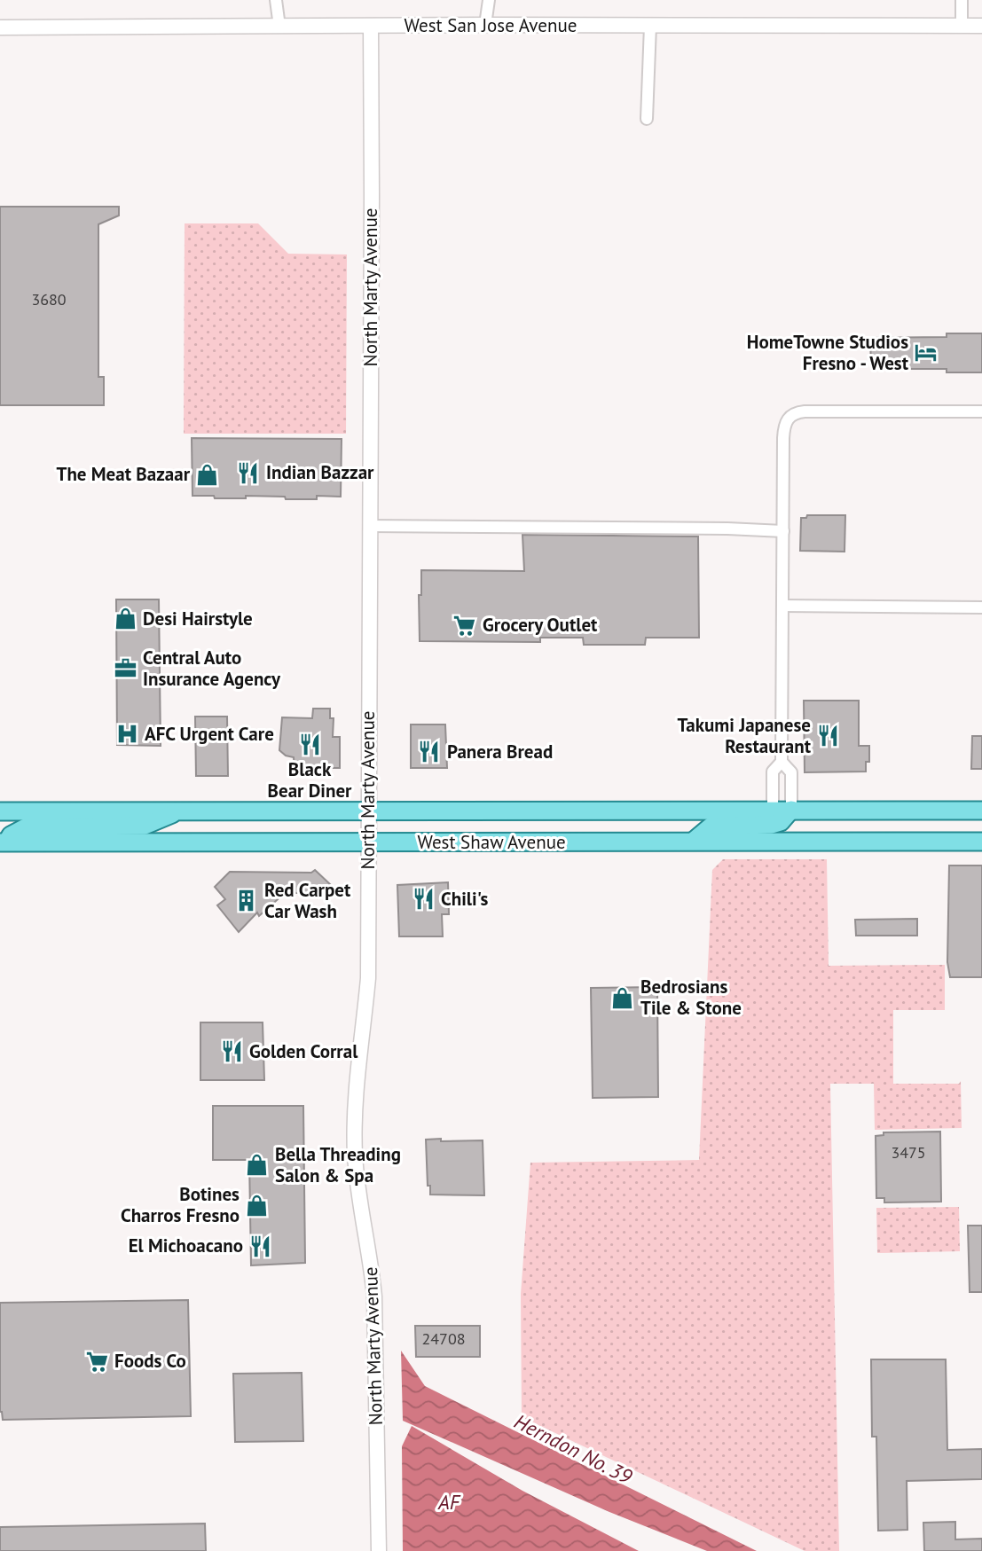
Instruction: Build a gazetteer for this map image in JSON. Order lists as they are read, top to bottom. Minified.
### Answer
{"streets":{"main road":["West Shaw Avenue"],"street":["West San Jose Avenue","North Marty Avenue"]},"crossings":[["West San Jose Avenue","North Marty Avenue"],["North Marty Avenue","West Shaw Avenue"]],"water":["Herndon No. 39","AF"],"places":{"hotel":["HomeTowne Studios Fresno - West"],"restaurant":["Indian Bazzar","Takumi Japanese Restaurant","Black Bear Diner","Panera Bread","Chili's","Golden Corral","El Michoacano"],"shop":["The Meat Bazaar","Desi Hairstyle","Bedrosians Tile & Stone","Bella Threading Salon & Spa","Botines Charros Fresno"],"supermarket":["Grocery Outlet","Foods Co"],"office":["Central Auto Insurance Agency"],"hospital":["AFC Urgent Care"],"building":["Red Carpet Car Wash"]},"house_numbers":["3680","3475","24708"]}
